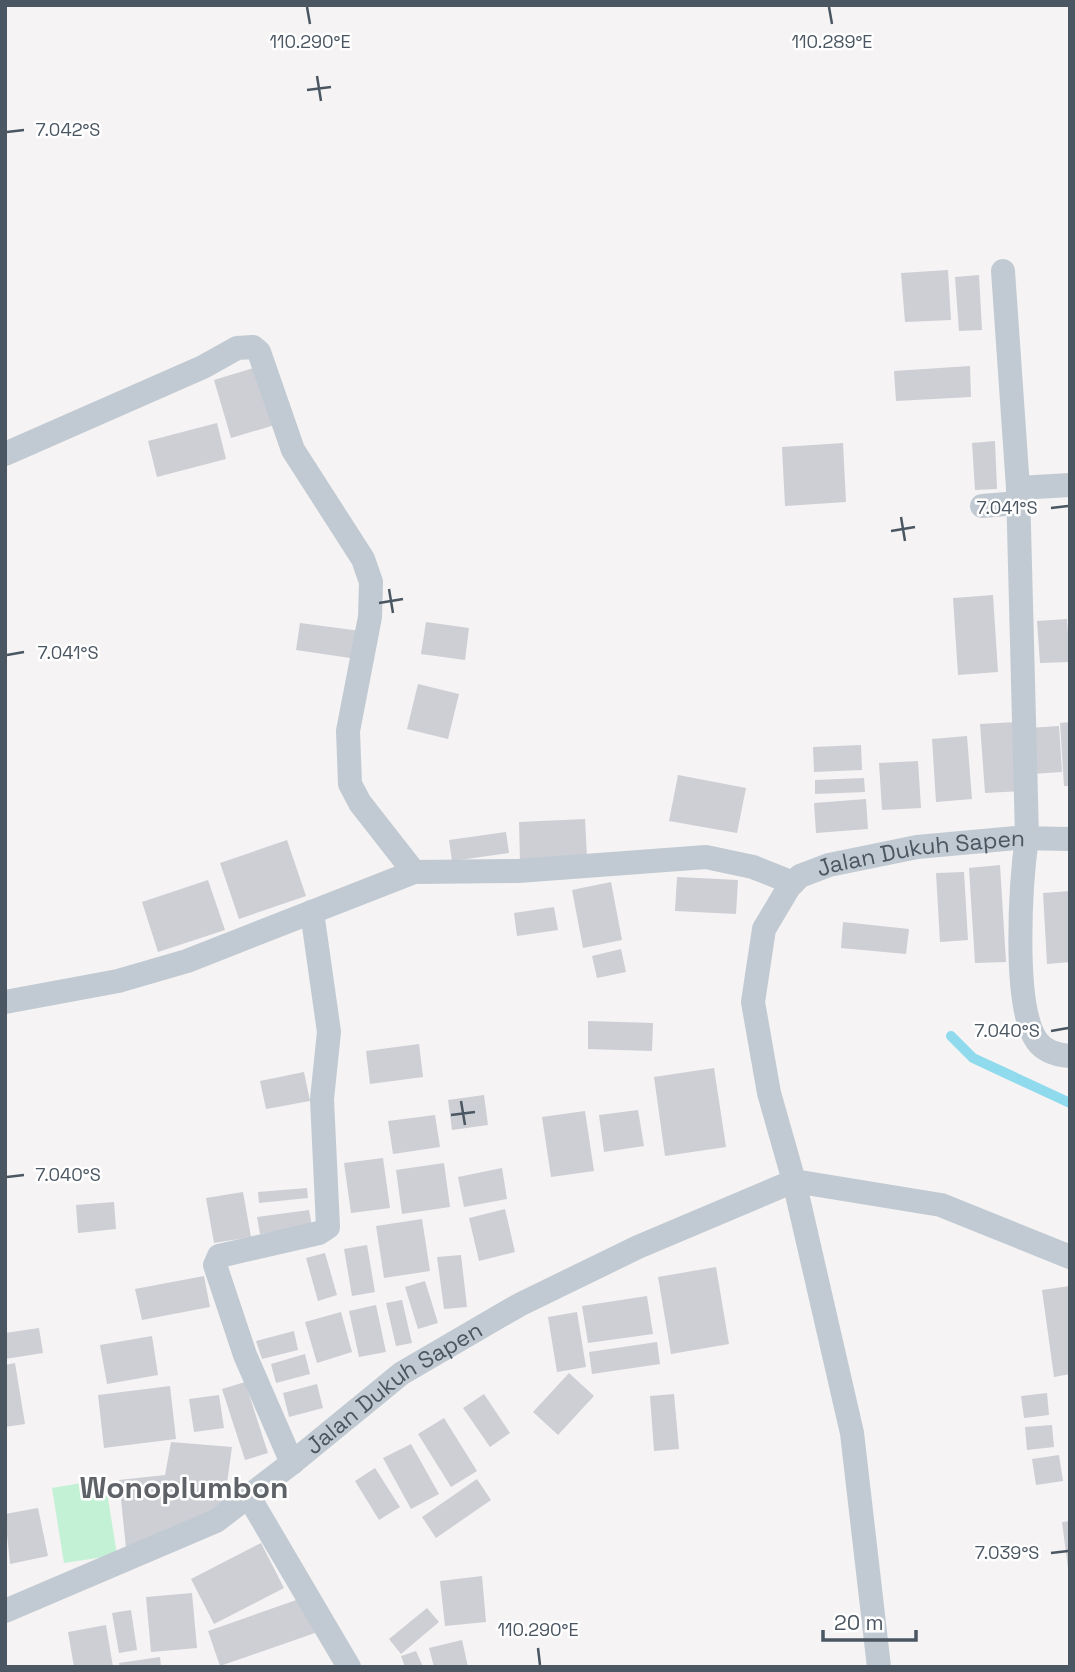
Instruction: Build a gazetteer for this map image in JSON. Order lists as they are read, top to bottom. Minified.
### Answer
{"streets":{"street":["Jalan Dukuh Sapen"]},"districts":["Wonoplumbon"],"scale_bar":"20 m","coordinates":["110.290°E","110.289°E","7.042°S","7.041°S","7.040°S","7.039°S"]}
